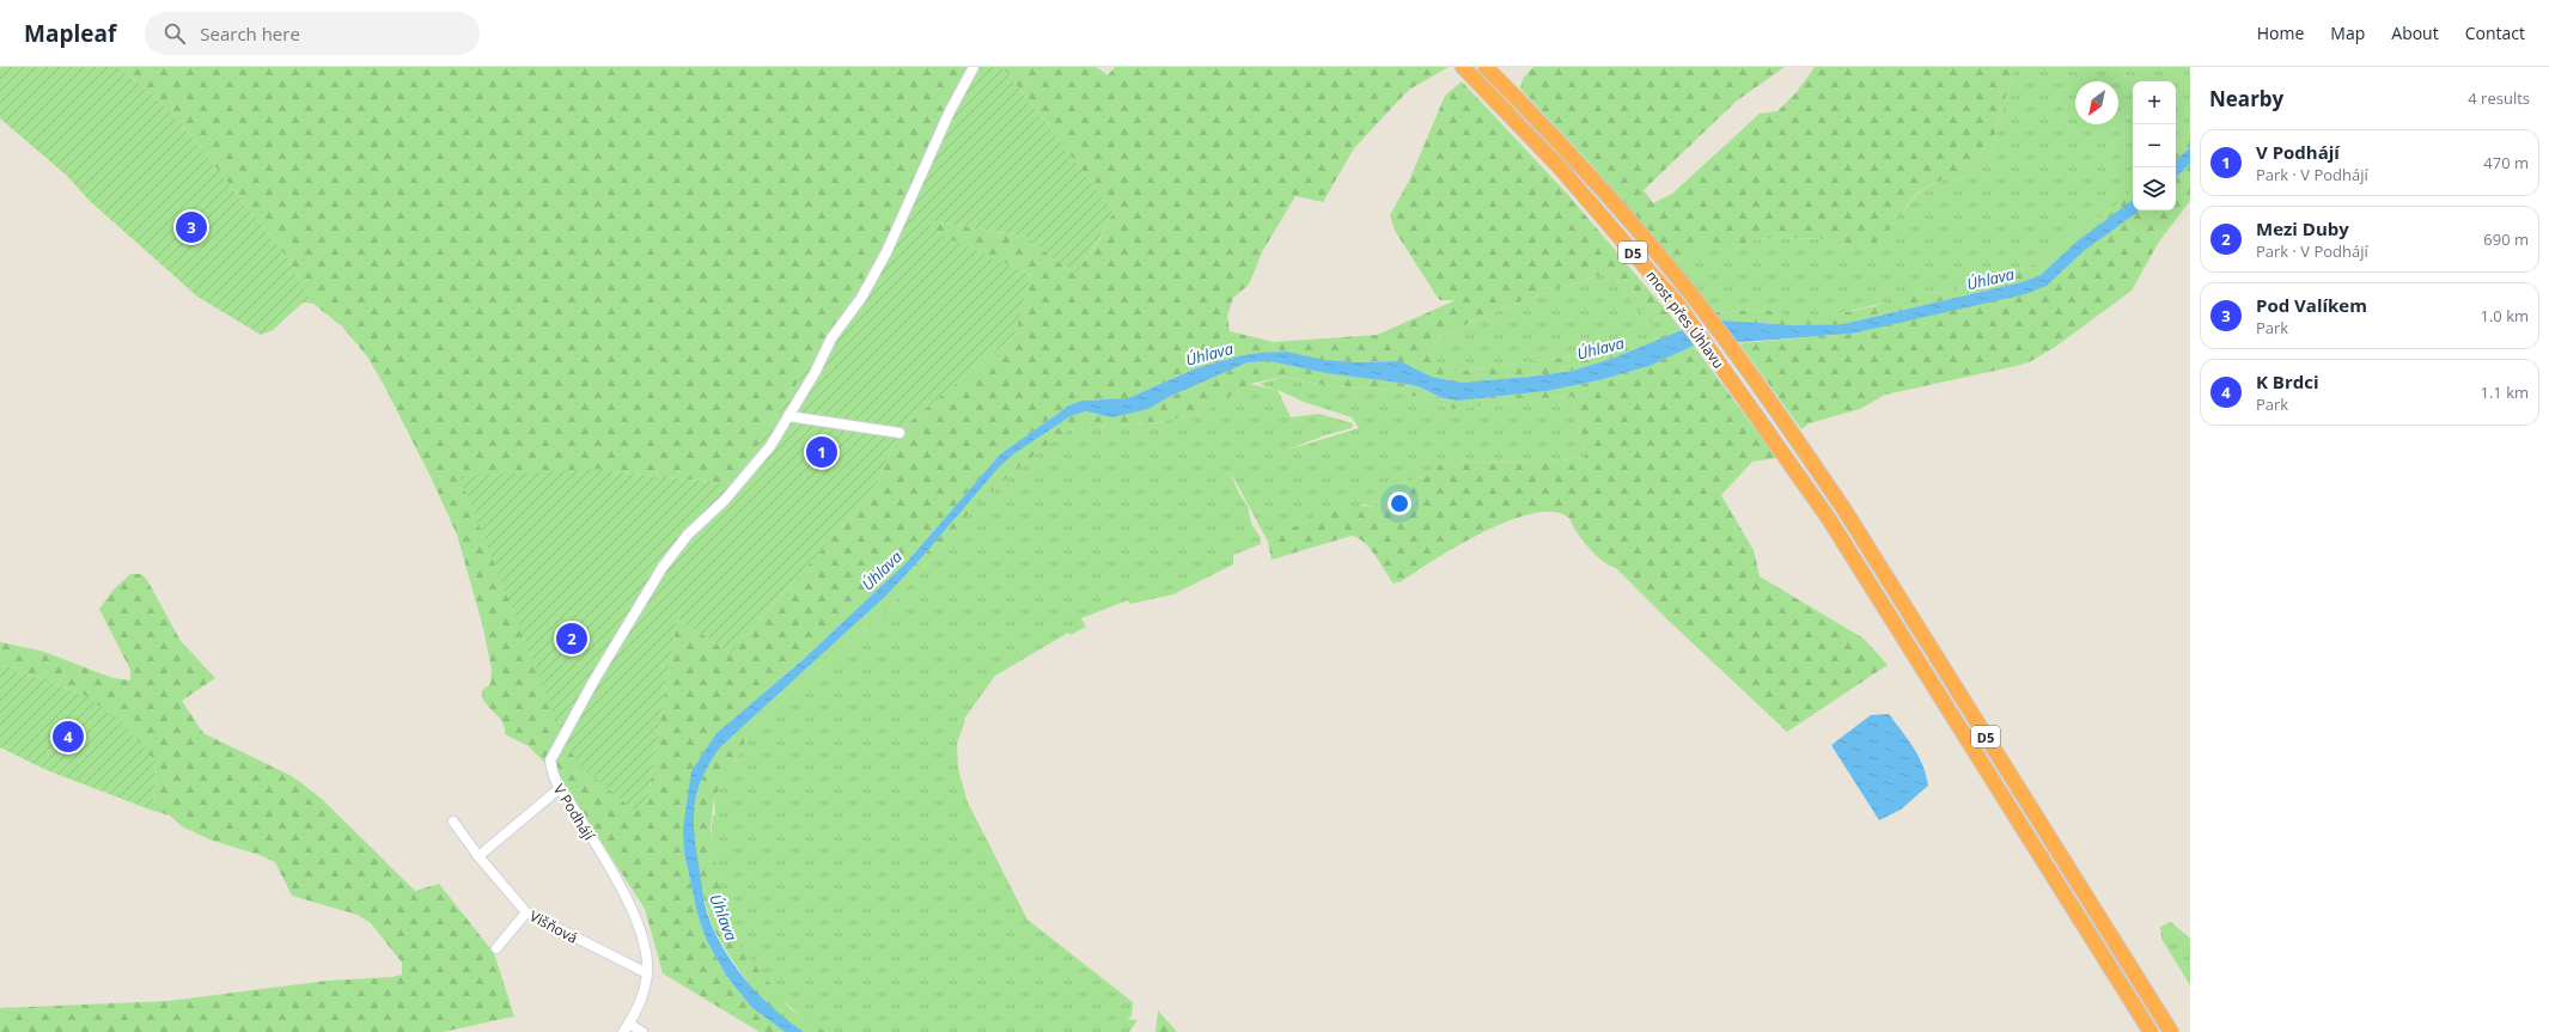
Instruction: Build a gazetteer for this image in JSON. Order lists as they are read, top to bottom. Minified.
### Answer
{"streets":{"highway":["D5","most přes Úhlavu"],"street":["V Podhájí","Višňová"]},"crossings":[["V Podhájí","Višňová"]],"water":["Úhlava"],"north":"bottom left","page":{"header":"Mapleaf","search":"Search here","nav":["Home","Map","About","Contact"],"heading":["Nearby","4 results"],"map_buttons":["+","−"],"list":[{"mark":"1","name":"V Podhájí","note":"Park · V Podhájí","value":"470 m"},{"mark":"2","name":"Mezi Duby","note":"Park · V Podhájí","value":"690 m"},{"mark":"3","name":"Pod Valíkem","note":"Park","value":"1.0 km"},{"mark":"4","name":"K Brdci","note":"Park","value":"1.1 km"}],"pins":["3","1","2","4"]}}
